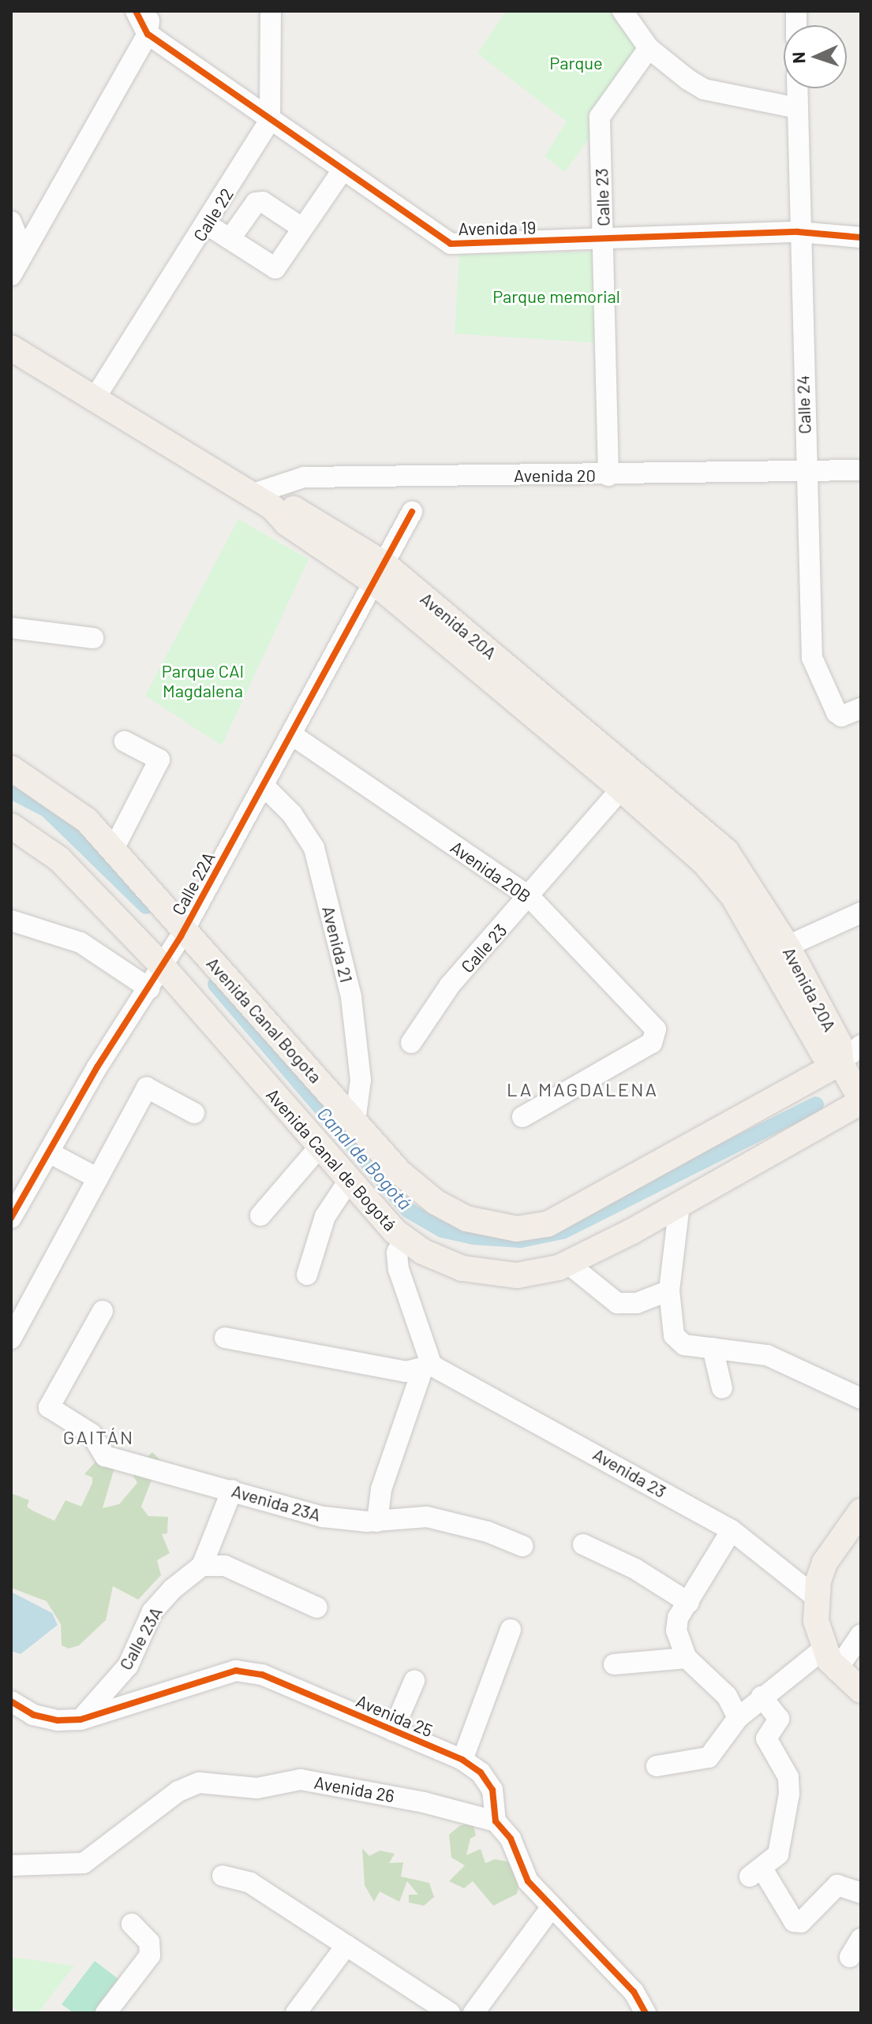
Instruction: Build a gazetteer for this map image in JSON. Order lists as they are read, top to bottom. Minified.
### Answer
{"streets":{"main road":["Avenida 20A","Avenida Canal Bogota","Avenida Canal de Bogotá"],"street":["Calle 23","Calle 22","Avenida 19","Calle 24","Avenida 20","Avenida 20B","Calle 22A","Avenida 21","Avenida 23","Avenida 23A","Calle 23A","Avenida 25","Avenida 26"]},"crossings":[["Calle 23","Avenida 19"],["Calle 23","Avenida 20"],["Calle 23","Avenida 20A"],["Calle 23","Avenida 20B"],["Calle 22","Avenida 19"],["Calle 22","Avenida 20A"],["Avenida 19","Calle 24"],["Calle 24","Avenida 20"],["Avenida 20","Avenida 20A"],["Avenida 20A","Calle 22A"],["Avenida 20A","Avenida Canal Bogota"],["Avenida 20B","Calle 22A"],["Calle 22A","Avenida 21"],["Calle 22A","Avenida Canal Bogota"],["Calle 22A","Avenida Canal de Bogotá"],["Avenida 21","Avenida Canal Bogota"],["Avenida 23A","Calle 23A"],["Calle 23A","Avenida 25"],["Avenida 25","Avenida 26"]],"districts":["LA MAGDALENA","GAITÁN"],"water":["Canal de Bogotá"],"parks":["Parque","Parque memorial","Parque CAI Magdalena"],"north":"left"}
